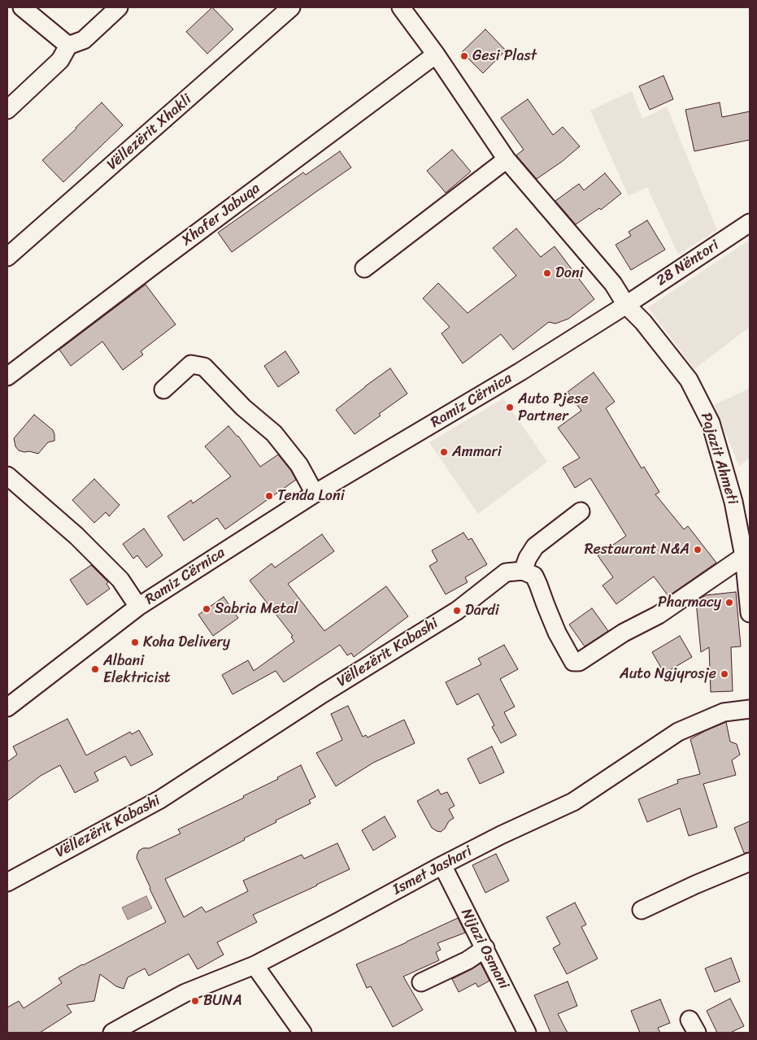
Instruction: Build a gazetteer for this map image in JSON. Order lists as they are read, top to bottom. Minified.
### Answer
{"streets":{"street":["Vëllezërit Xhakli","Xhafer Jabuqa","28 Nëntori","Ramiz Cërnica","Pajazit Ahmeti","Vëllezërit Kabashi","Ismet Jashari","Nijazi Osmani"]},"crossings":[["28 Nëntori","Ramiz Cërnica"],["28 Nëntori","Pajazit Ahmeti"],["Ramiz Cërnica","Pajazit Ahmeti"],["Ismet Jashari","Nijazi Osmani"]],"places":["Gesi Plast","Doni","Auto Pjese Partner","Ammari","Tenda Loni","Restaurant N&A","Pharmacy","Sabria Metal","Dardi","Koha Delivery","Albani Elektricist","Auto Ngjyrosje","BUNA"]}
